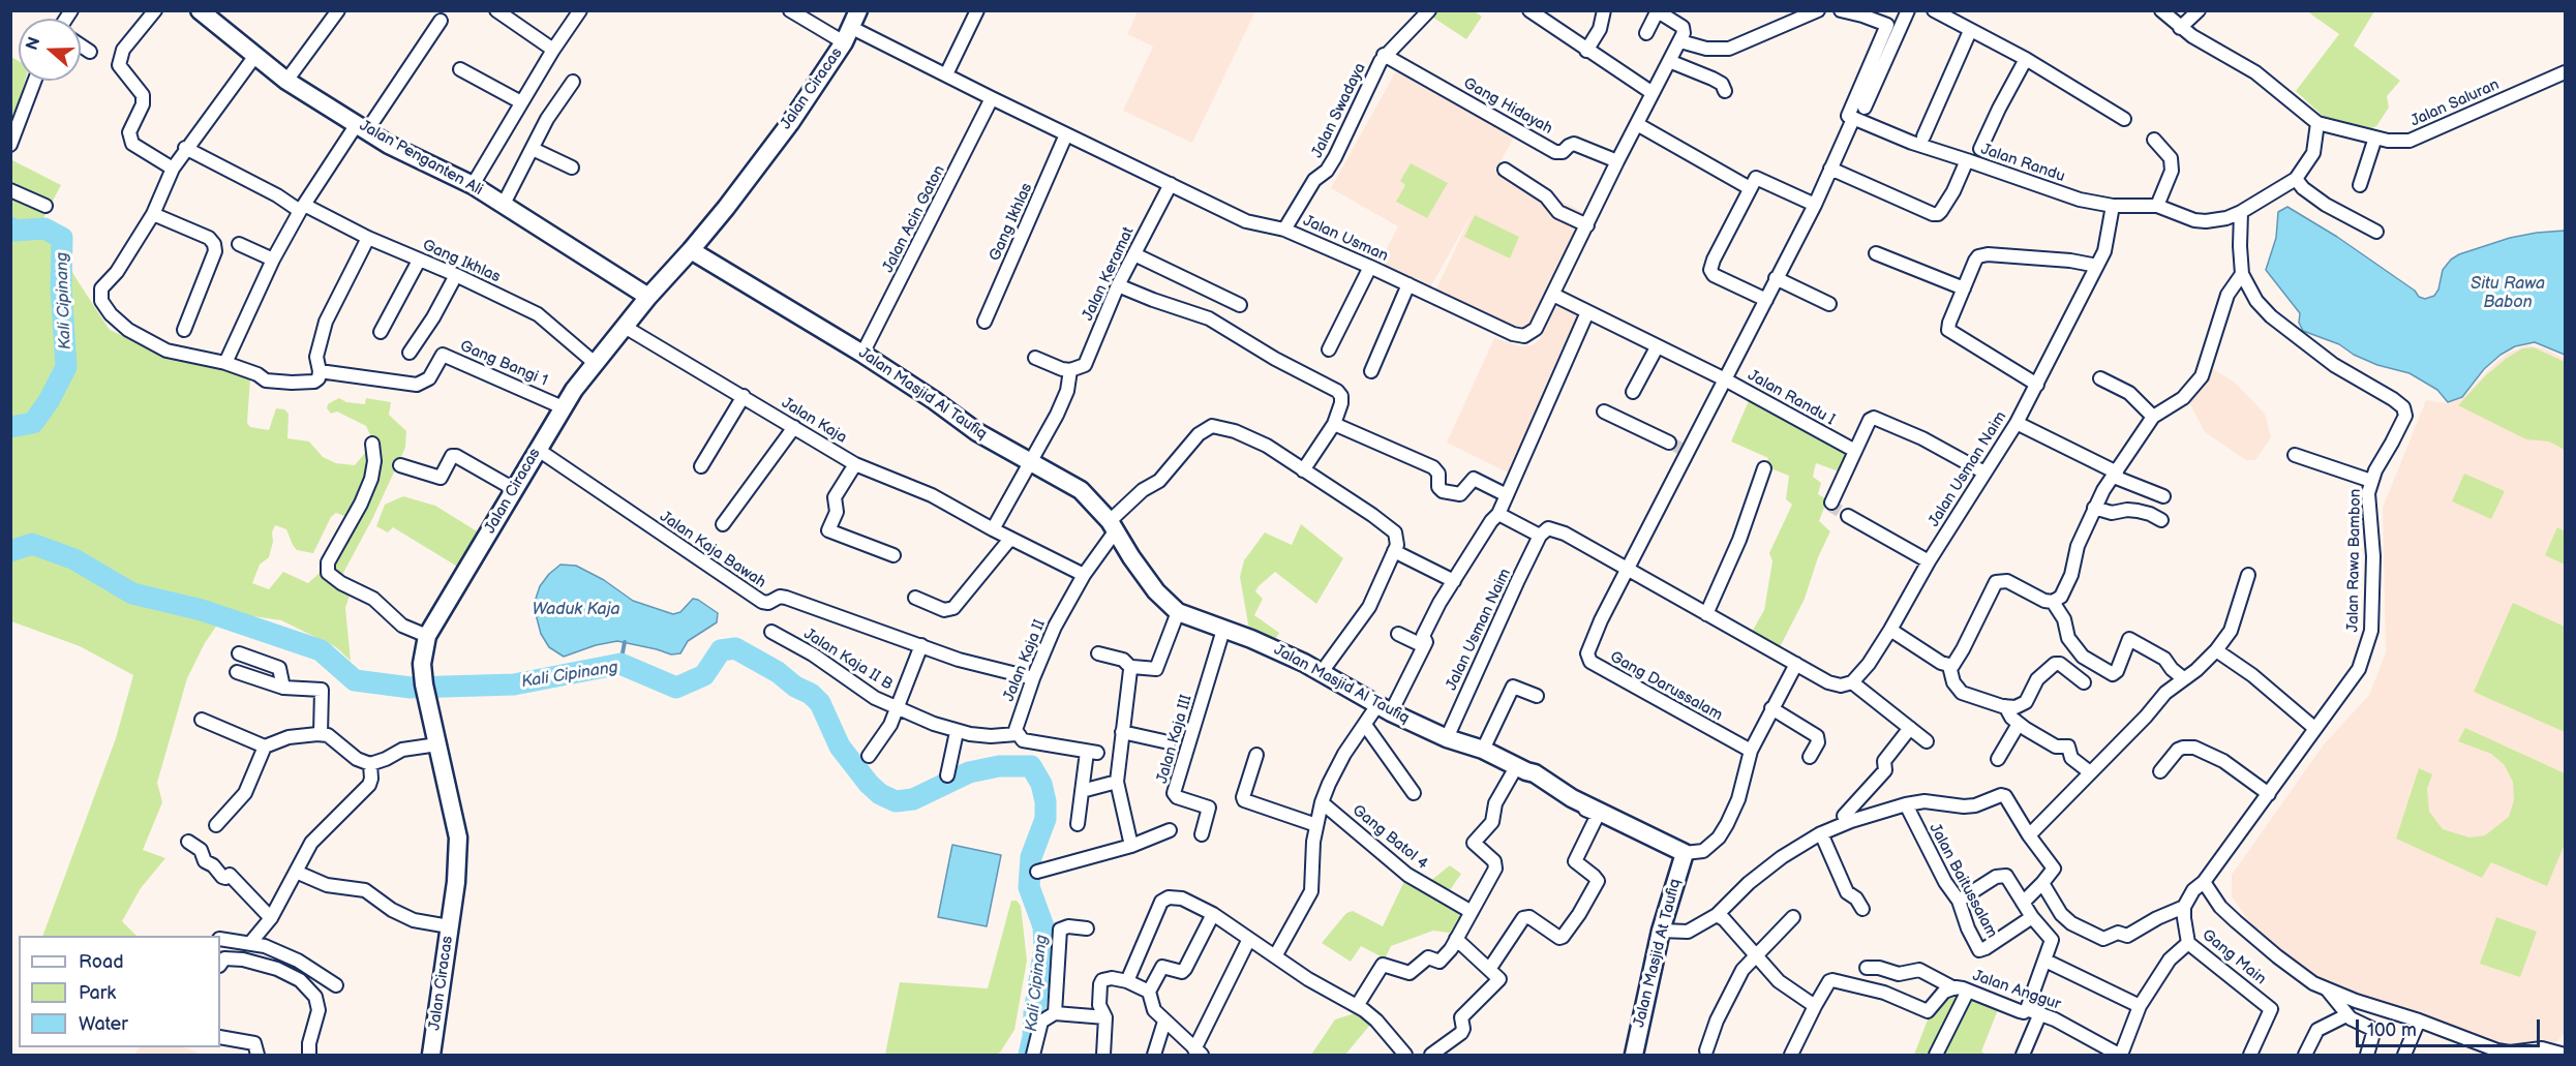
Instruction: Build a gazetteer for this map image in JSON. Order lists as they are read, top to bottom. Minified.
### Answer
{"streets":{"street":["Jalan Ciracas","Jalan Saluran","Gang Hidayah","Jalan Swadaya","Jalan Penganten Ali","Jalan Randu","Jalan Acin Gaton","Gang Ikhlas","Jalan Usman","Jalan Keramat","Gang Bangi 1","Jalan Masjid Al Taufiq","Jalan Randu I","Jalan Kaja","Jalan Usman Naim","Jalan Kaja Bawah","Jalan Rawa Bambon","Jalan Kaja II B","Jalan Kaja II","Gang Darussalam","Jalan Kaja III","Gang Batol 4","Jalan Baitussalam","Jalan Masjid At Taufiq","Gang Main","Jalan Anggur"]},"crossings":[["Jalan Ciracas","Jalan Penganten Ali"],["Jalan Ciracas","Gang Ikhlas"],["Jalan Ciracas","Jalan Usman"],["Jalan Ciracas","Gang Bangi 1"],["Jalan Ciracas","Jalan Masjid Al Taufiq"],["Jalan Ciracas","Jalan Kaja"],["Jalan Ciracas","Jalan Kaja Bawah"],["Gang Hidayah","Jalan Swadaya"],["Gang Hidayah","Jalan Usman"],["Jalan Swadaya","Jalan Usman"],["Jalan Randu","Jalan Usman Naim"],["Jalan Randu","Jalan Rawa Bambon"],["Jalan Acin Gaton","Jalan Usman"],["Jalan Acin Gaton","Jalan Masjid Al Taufiq"],["Gang Ikhlas","Jalan Usman"],["Jalan Usman","Jalan Keramat"],["Jalan Masjid Al Taufiq","Jalan Usman Naim"],["Jalan Masjid Al Taufiq","Jalan Kaja II"],["Jalan Masjid Al Taufiq","Jalan Kaja III"],["Jalan Masjid Al Taufiq","Jalan Masjid At Taufiq"],["Jalan Randu I","Gang Darussalam"],["Jalan Kaja","Jalan Kaja II"],["Jalan Kaja Bawah","Jalan Kaja II"],["Jalan Kaja II B","Jalan Kaja II"]],"water":["Situ Rawa Babon","Kali Cipinang","Waduk Kaja"],"legend":["Road","Park","Water"],"scale_bar":"100 m","north":"left"}
